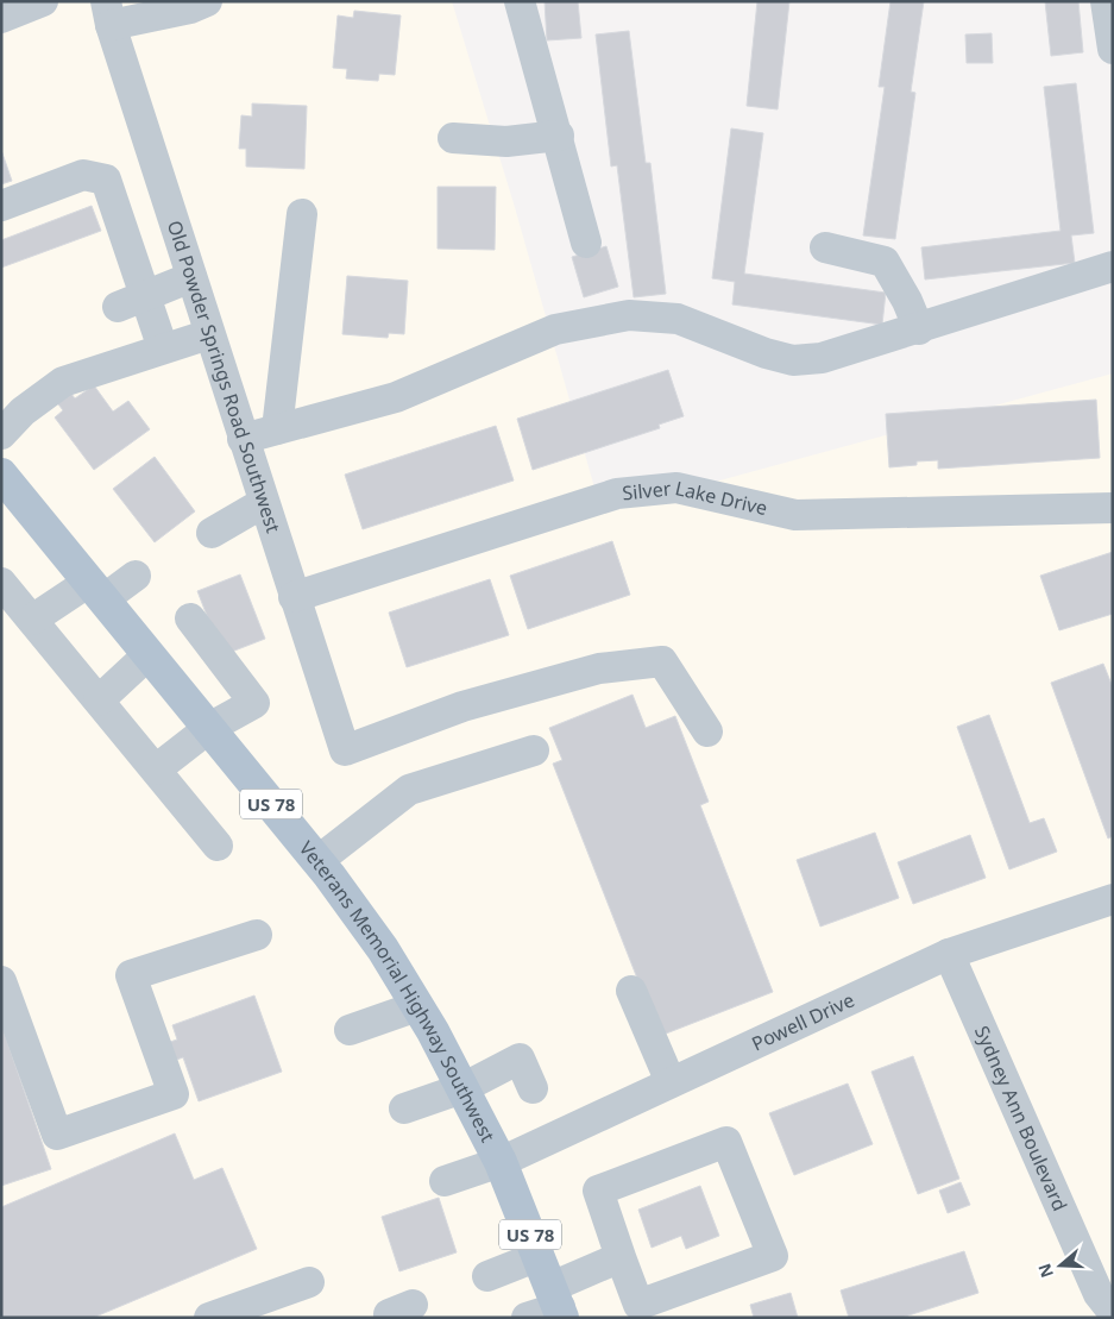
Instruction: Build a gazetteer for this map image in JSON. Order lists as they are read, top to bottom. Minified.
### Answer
{"streets":{"main road":["US 78","Veterans Memorial Highway Southwest"],"street":["Old Powder Springs Road Southwest","Silver Lake Drive","Powell Drive","Sydney Ann Boulevard"]},"crossings":[["Old Powder Springs Road Southwest","Silver Lake Drive"],["Veterans Memorial Highway Southwest","Powell Drive"],["Powell Drive","Sydney Ann Boulevard"]],"north":"left"}
